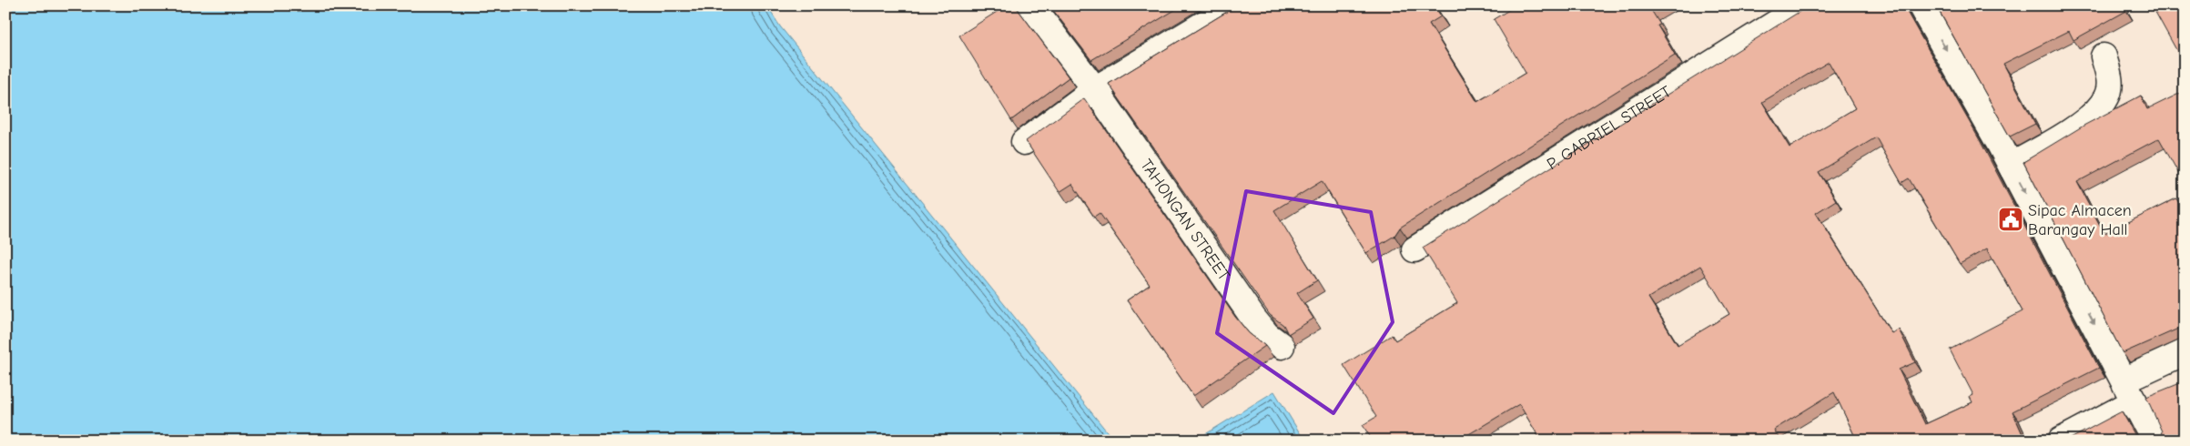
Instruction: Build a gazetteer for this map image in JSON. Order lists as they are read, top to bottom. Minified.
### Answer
{"streets":{"street":["P. GABRIEL STREET","TAHONGAN STREET"]},"places":{"public building":["Sipac Almacen Barangay Hall"]}}
